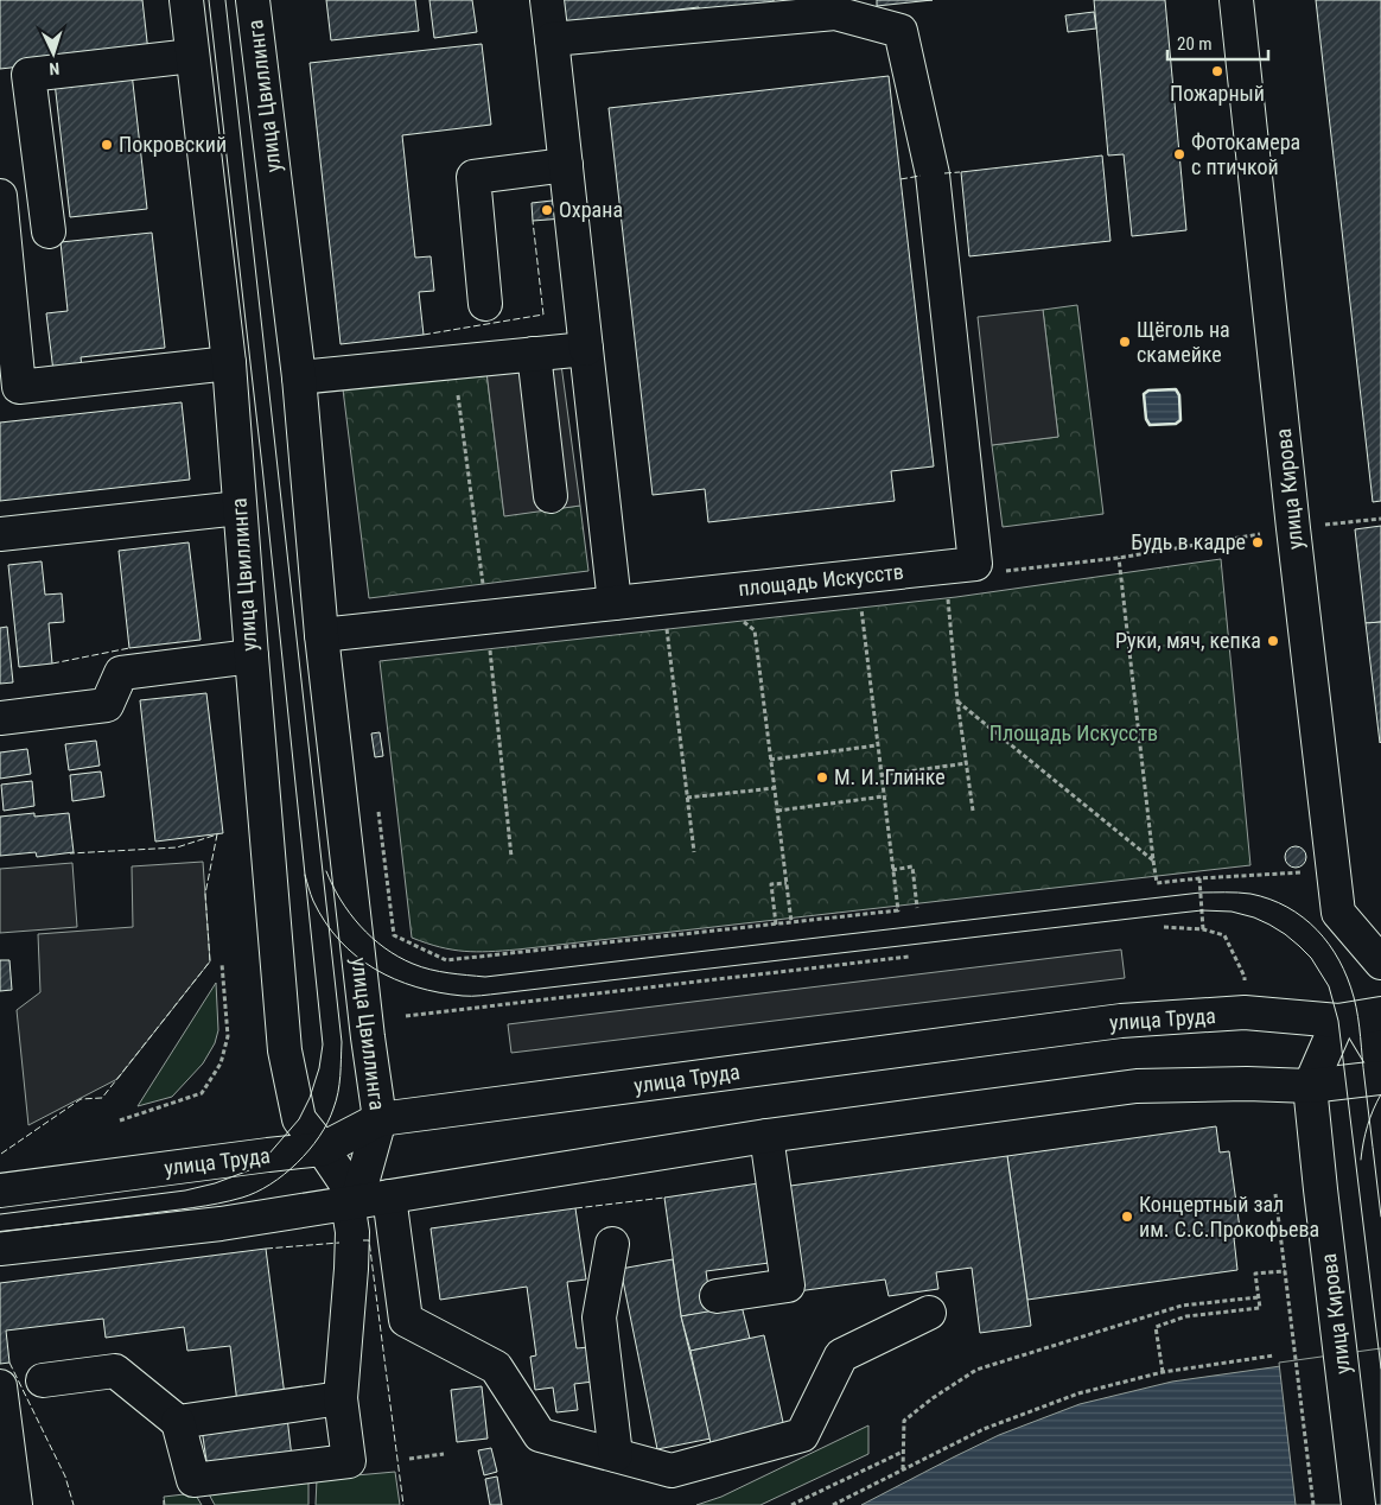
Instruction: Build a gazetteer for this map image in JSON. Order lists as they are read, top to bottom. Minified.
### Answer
{"streets":{"main road":["улица Цвиллинга","улица Кирова","площадь Искусств","улица Труда"]},"crossings":[["улица Цвиллинга","площадь Искусств"],["улица Цвиллинга","улица Труда"],["улица Кирова","улица Труда"]],"parks":["Площадь Искусств"],"places":["Пожарный","Покровский","Фотокамера с птичкой","Охрана","Щёголь на скамейке","Будь в кадре","Руки, мяч, кепка","М. И. Глинке","Концертный зал им. С.С.Прокофьева"],"scale_bar":"20 m","north":"bottom"}
